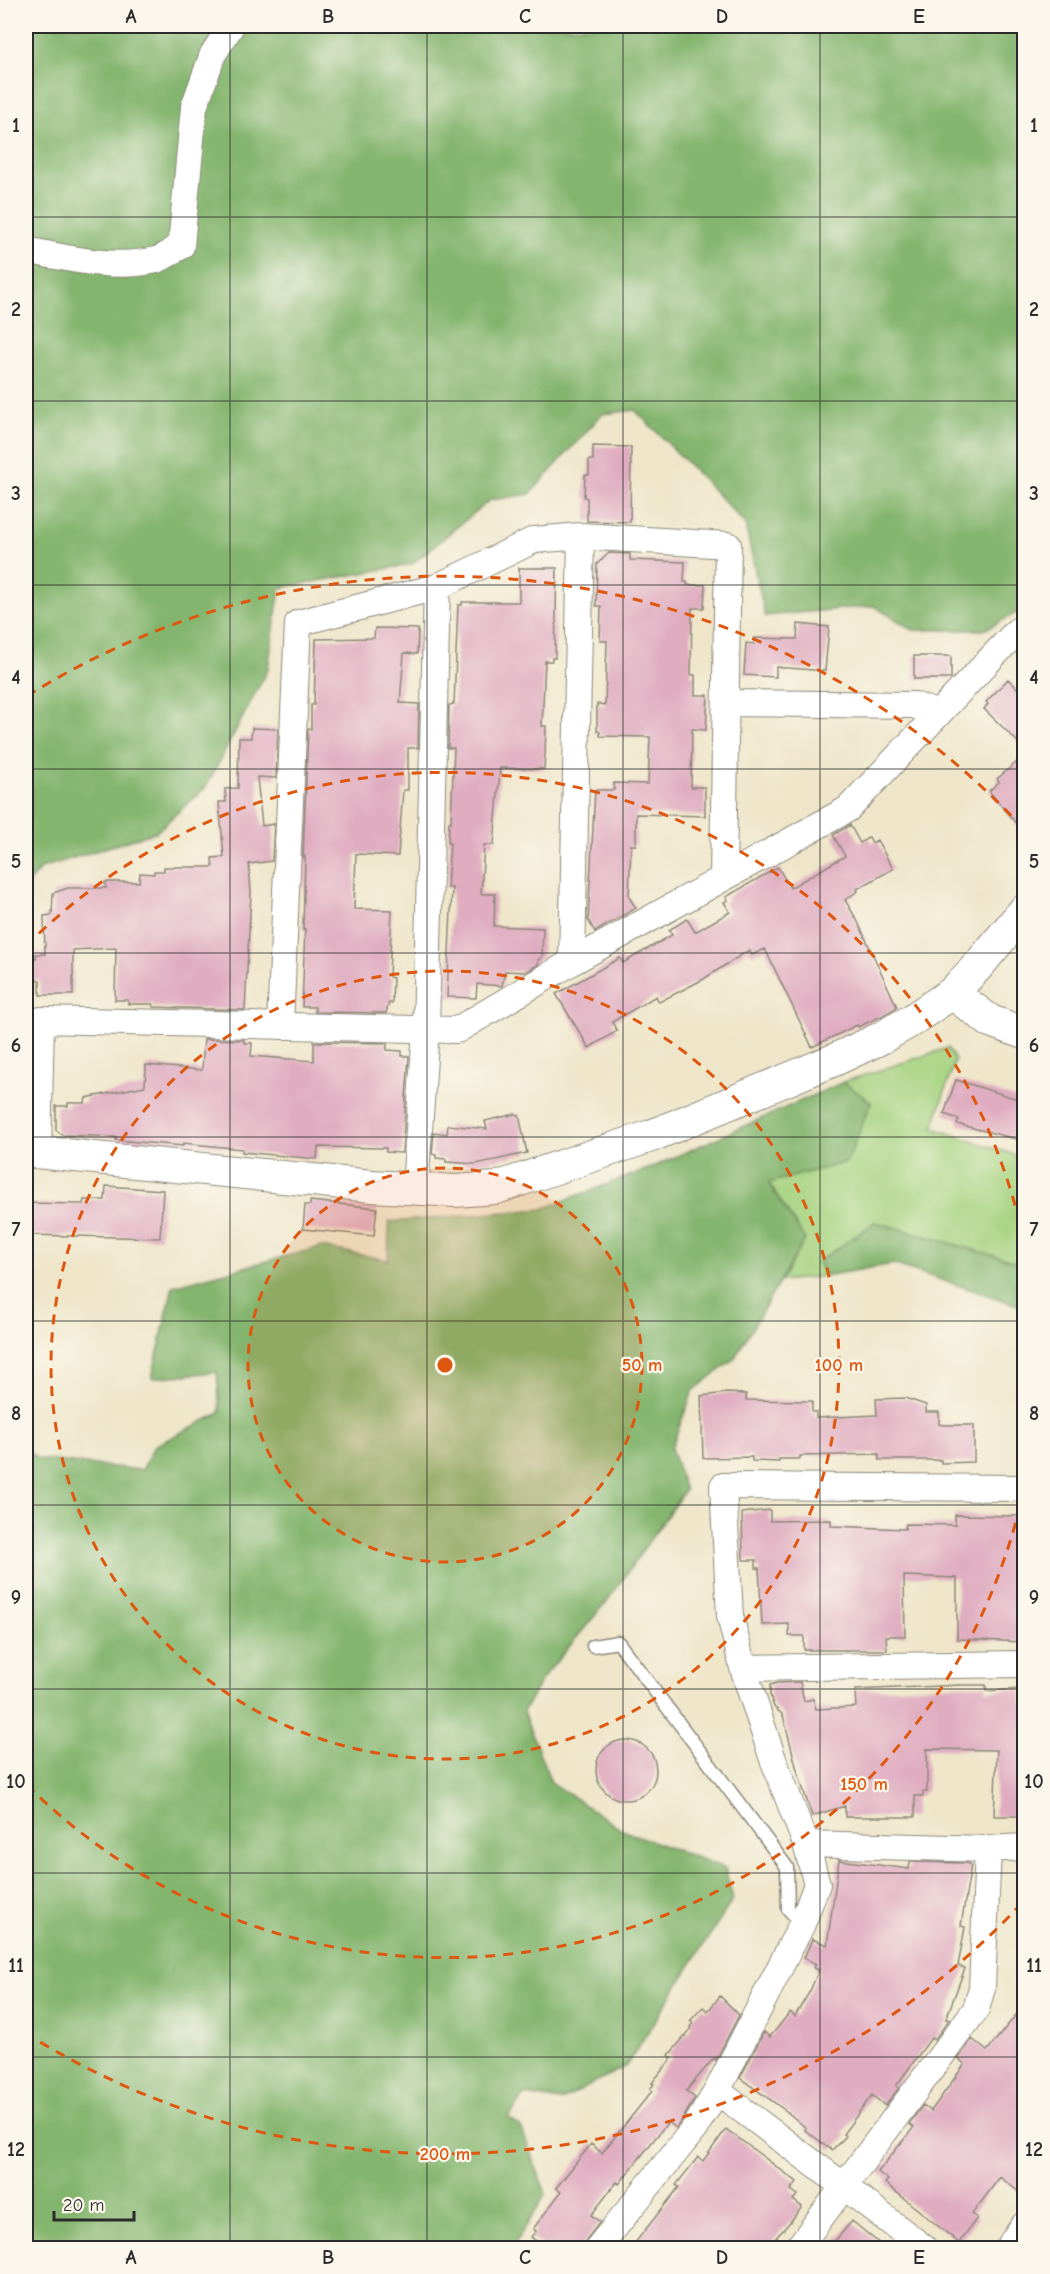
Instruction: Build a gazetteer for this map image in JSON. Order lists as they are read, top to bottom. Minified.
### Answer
{"scale_bar":"20 m","grid":{"columns":["A","B","C","D","E"],"rows":["1","2","3","4","5","6","7","8","9","10","11","12"]},"rings":["50 m","100 m","150 m","200 m"]}
